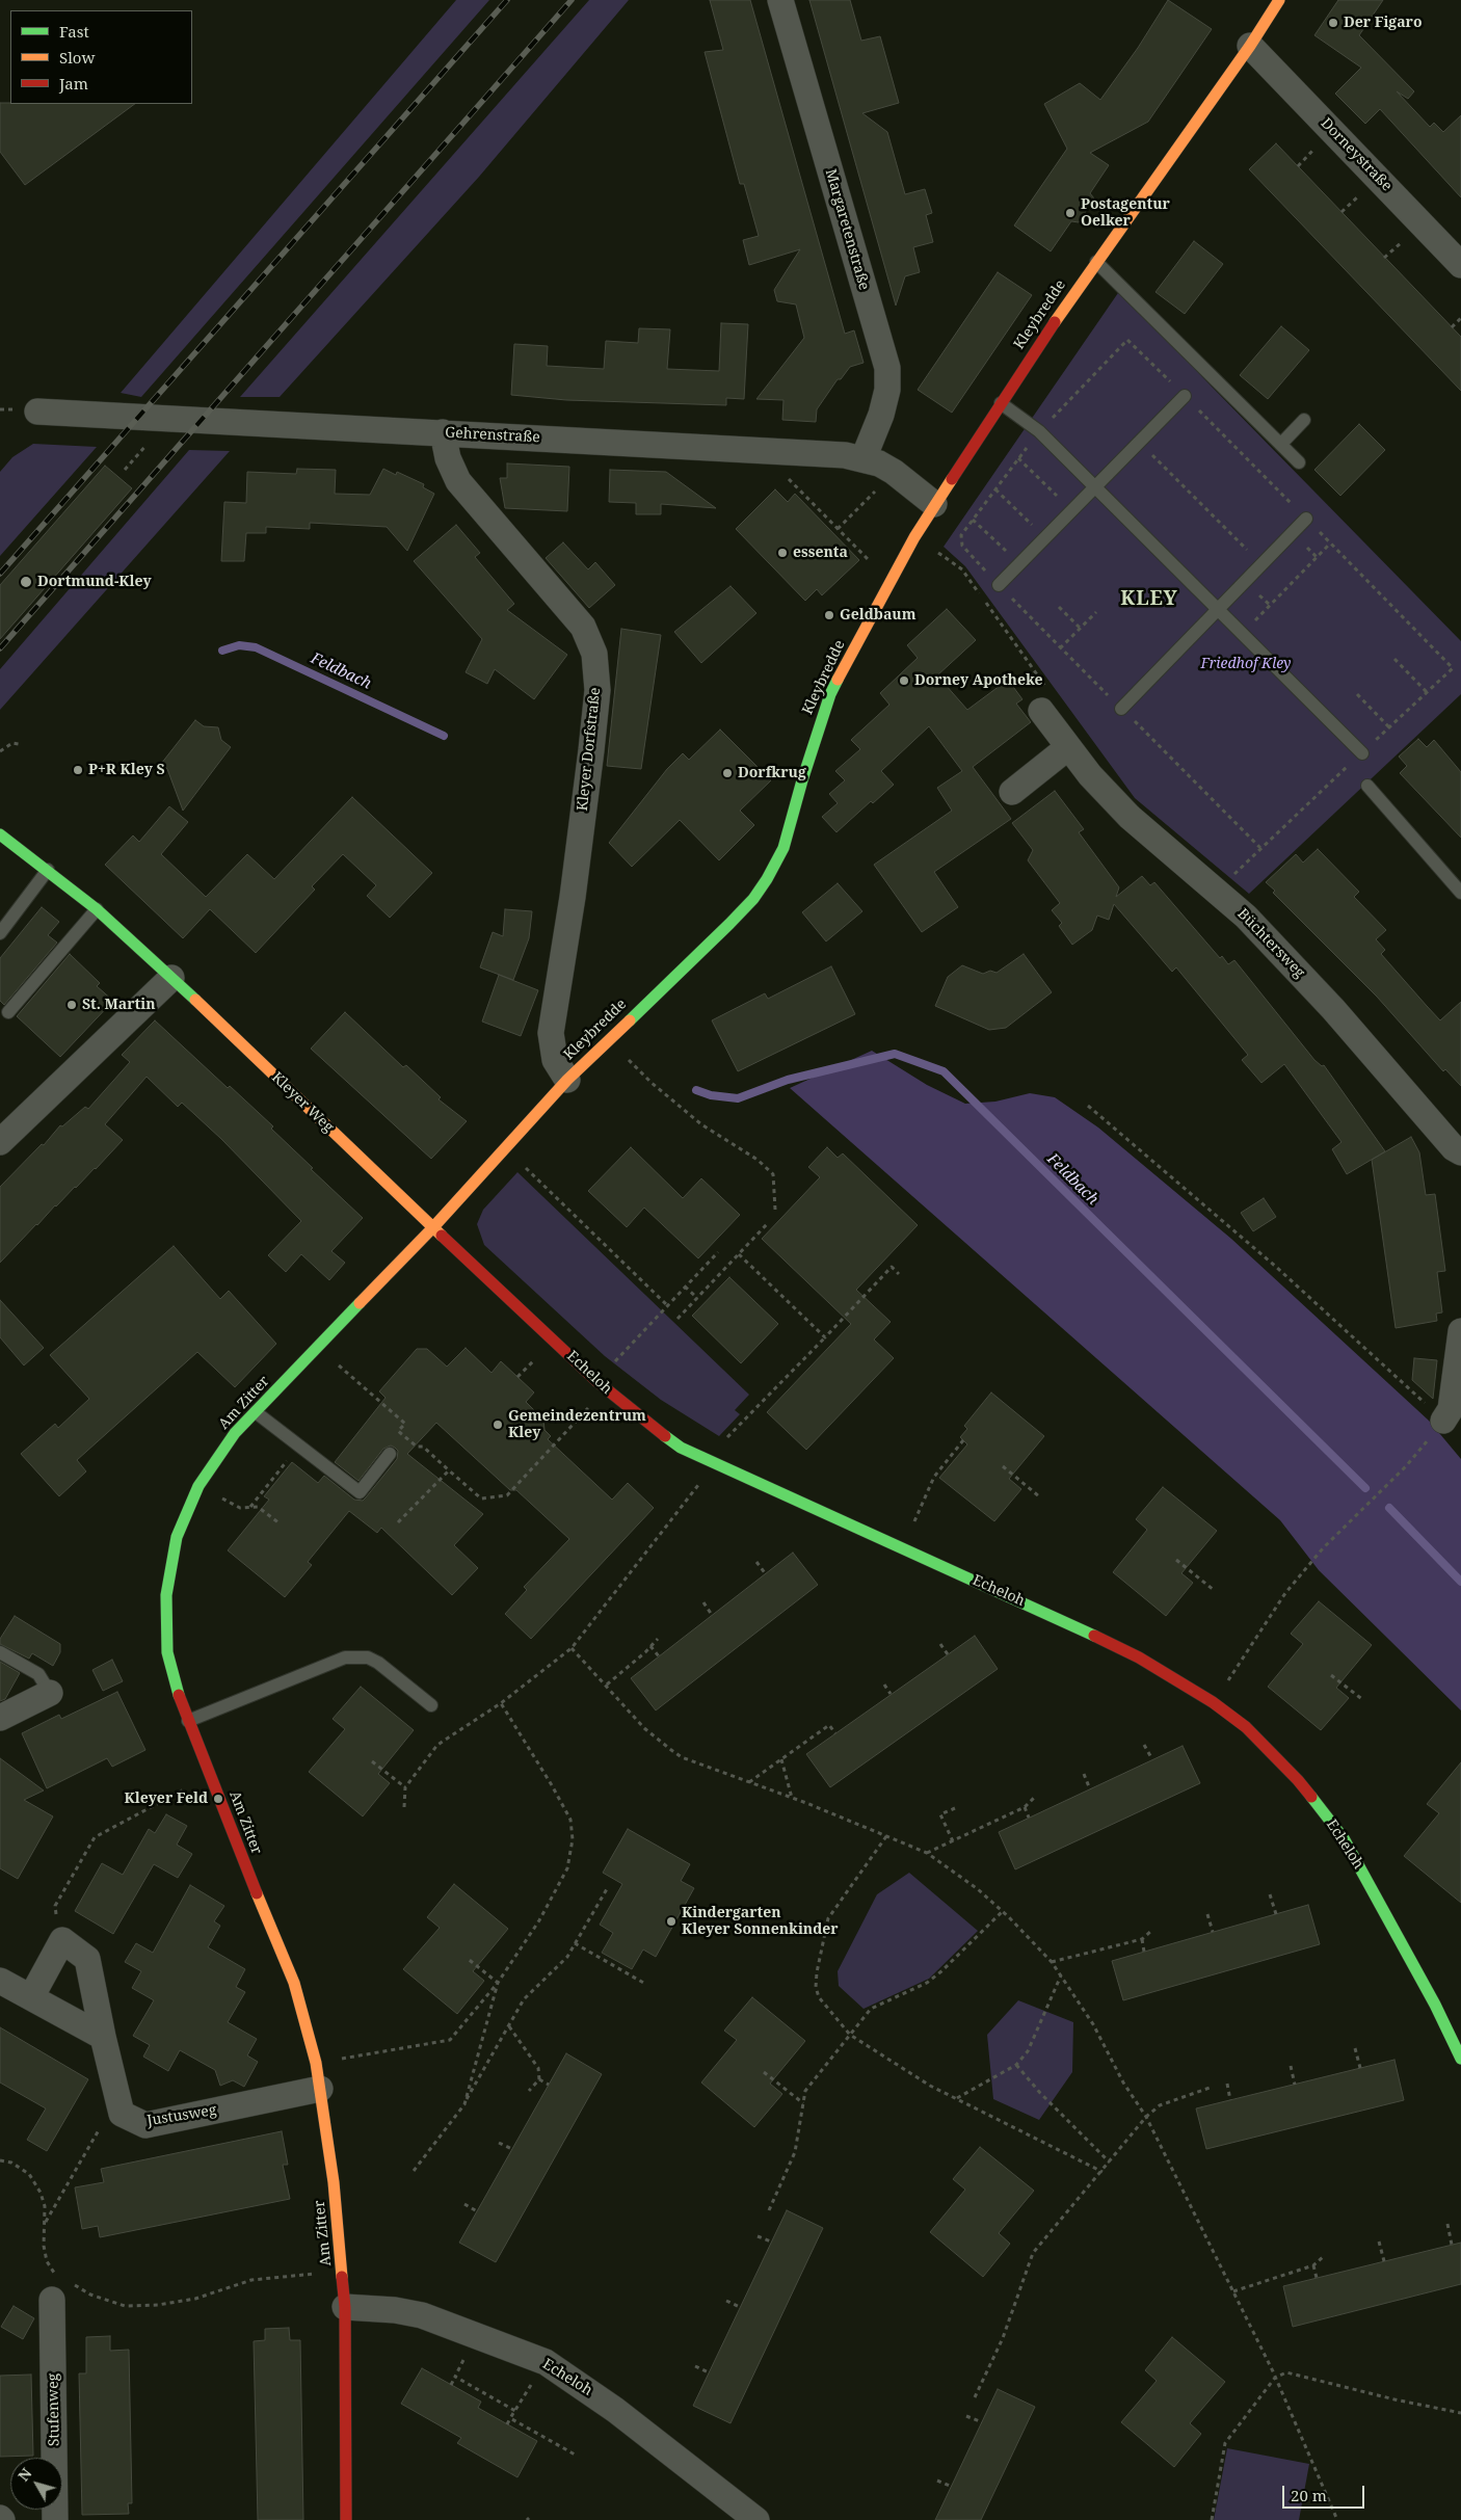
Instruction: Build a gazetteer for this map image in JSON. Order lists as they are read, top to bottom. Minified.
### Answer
{"streets":{"street":["Dorneystraße","Margaretenstraße","Kleybredde","Gehrenstraße","Kleyer Dorfstraße","Büchtersweg","Kleyer Weg","Echeloh","Am Zitter","Justusweg","Stufenweg"]},"crossings":[["Dorneystraße","Kleybredde"],["Margaretenstraße","Gehrenstraße"],["Kleybredde","Gehrenstraße"],["Kleybredde","Kleyer Dorfstraße"],["Kleybredde","Kleyer Weg"],["Kleybredde","Echeloh"],["Kleybredde","Am Zitter"],["Gehrenstraße","Kleyer Dorfstraße"],["Kleyer Weg","Echeloh"],["Kleyer Weg","Am Zitter"],["Echeloh","Am Zitter"],["Am Zitter","Justusweg"]],"districts":["KLEY"],"water":["Feldbach"],"parks":["Friedhof Kley"],"places":["Der Figaro","Postagentur Oelker","essenta","Dortmund-Kley","Geldbaum","Dorney Apotheke","P+R Kley S","Dorfkrug","St. Martin","Gemeindezentrum Kley","Kleyer Feld","Kindergarten Kleyer Sonnenkinder"],"legend":["Fast","Slow","Jam"],"scale_bar":"20 m","north":"top left"}
